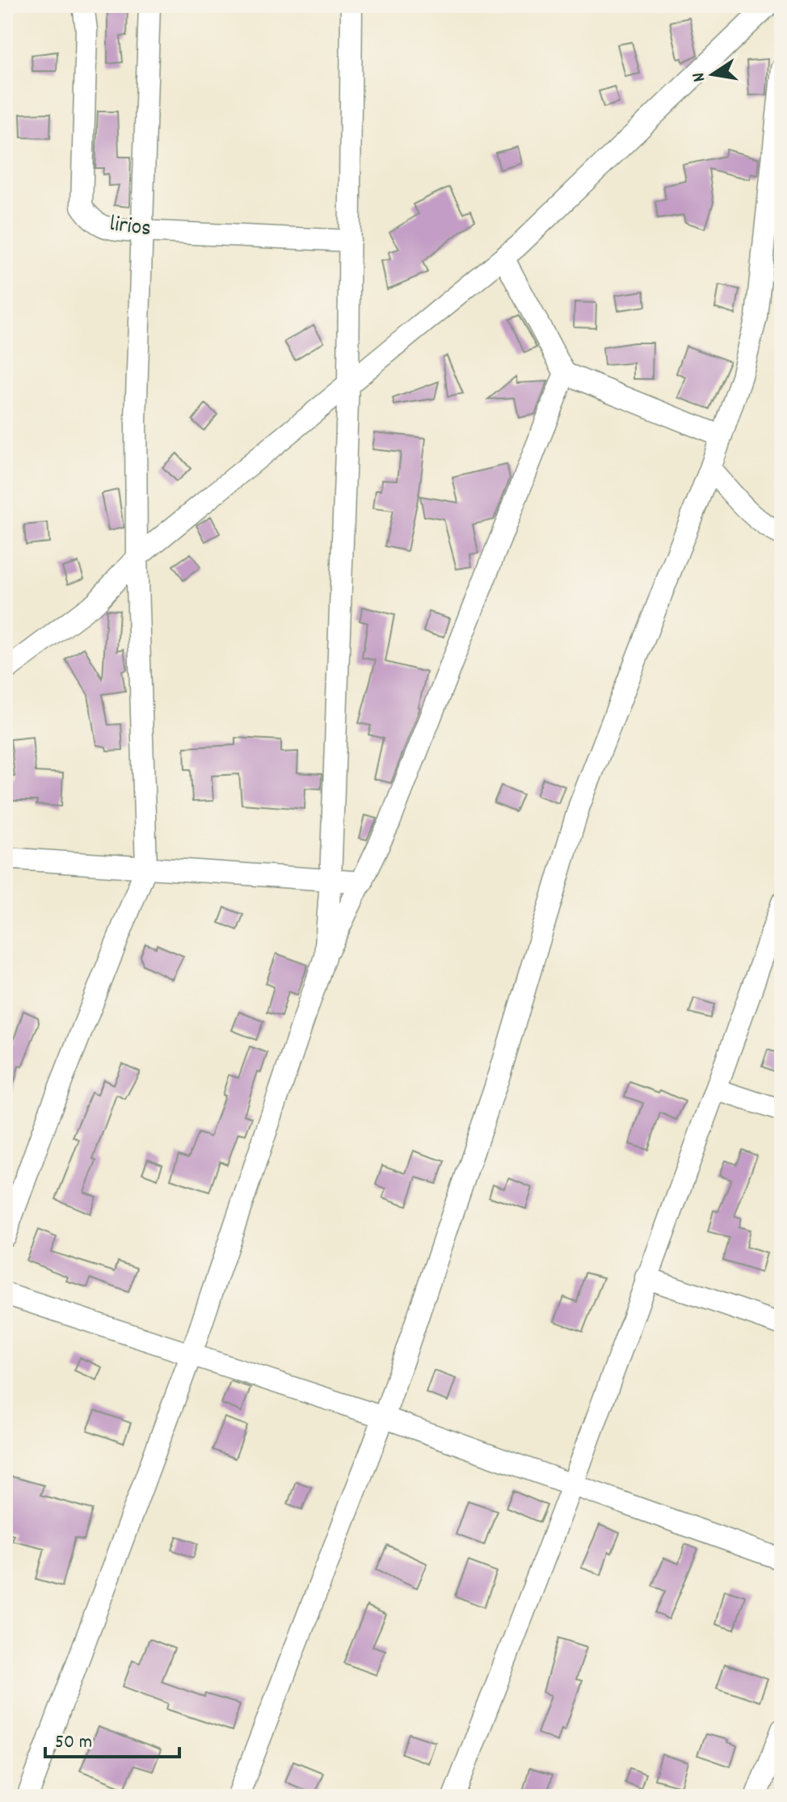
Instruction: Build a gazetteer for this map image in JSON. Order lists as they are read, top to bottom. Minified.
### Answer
{"streets":{"street":["lirios"]},"scale_bar":"50 m","north":"left"}
